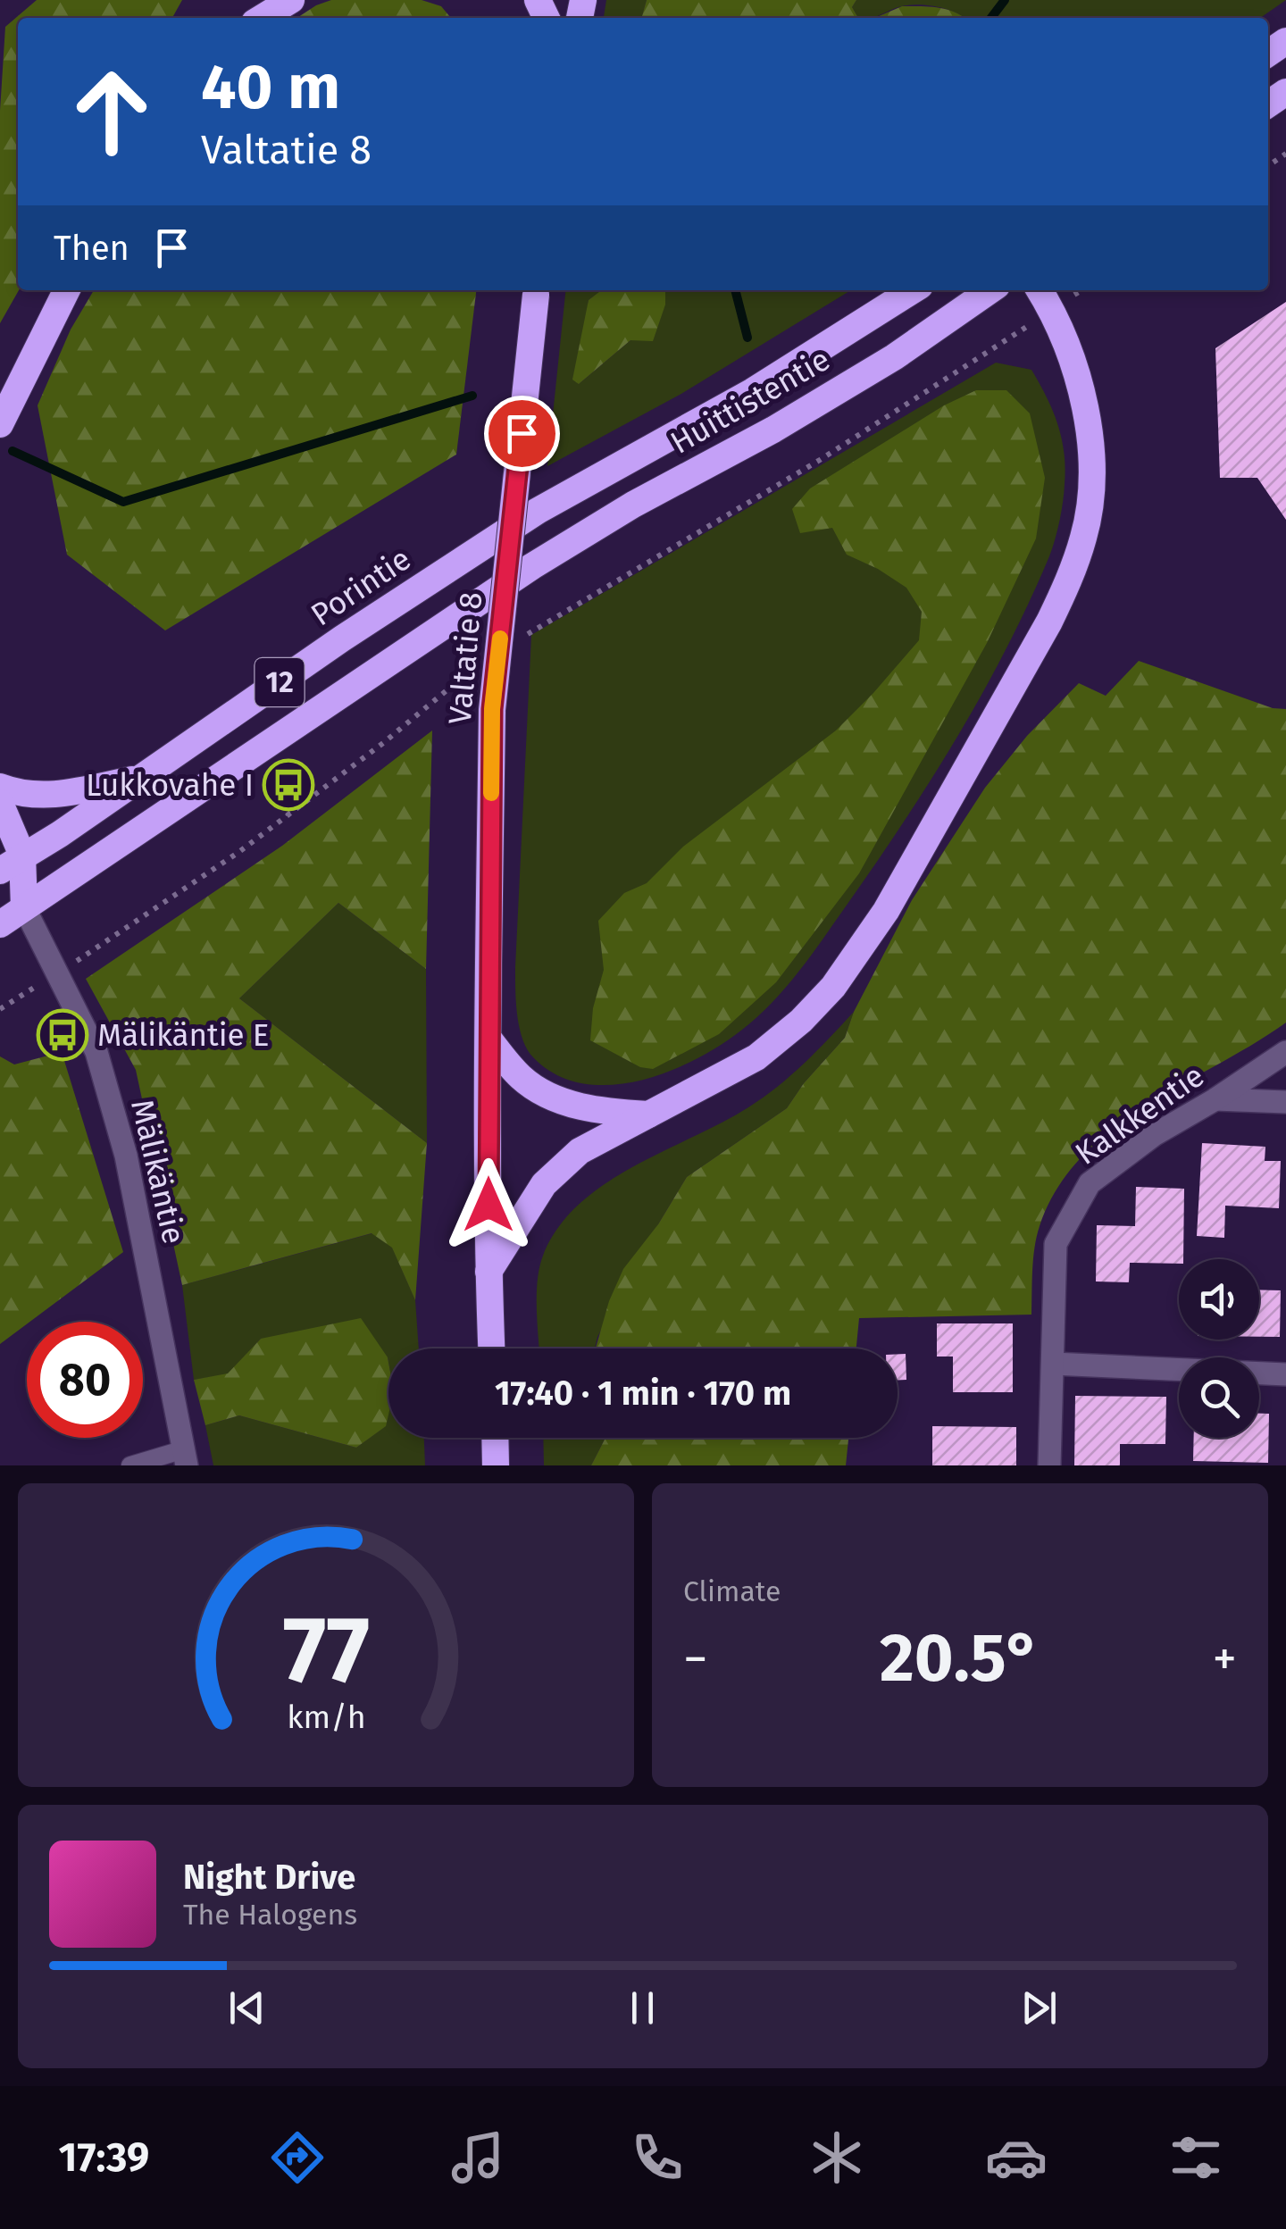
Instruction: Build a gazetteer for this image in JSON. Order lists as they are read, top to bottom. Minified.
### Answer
{"streets":{"highway":["Huittistentie","Porintie","Valtatie 8","12"],"street":["Kalkkentie","Mälikäntie"]},"crossings":[["Huittistentie","Porintie"],["Huittistentie","12"],["Huittistentie","Mälikäntie"],["12","Mälikäntie"]],"places":{"bus stop":["Lukkovahe I","Mälikäntie E"]},"page":{"turn":["40 m","Valtatie 8"],"then":"Then","limit":"80","trip":"17:40 · 1 min · 170 m","tile":"Climate","heat":["−","20.5°","+"],"song":["Night Drive","The Halogens"],"tabs":"17:39","gauge":["77","km/h"]}}
